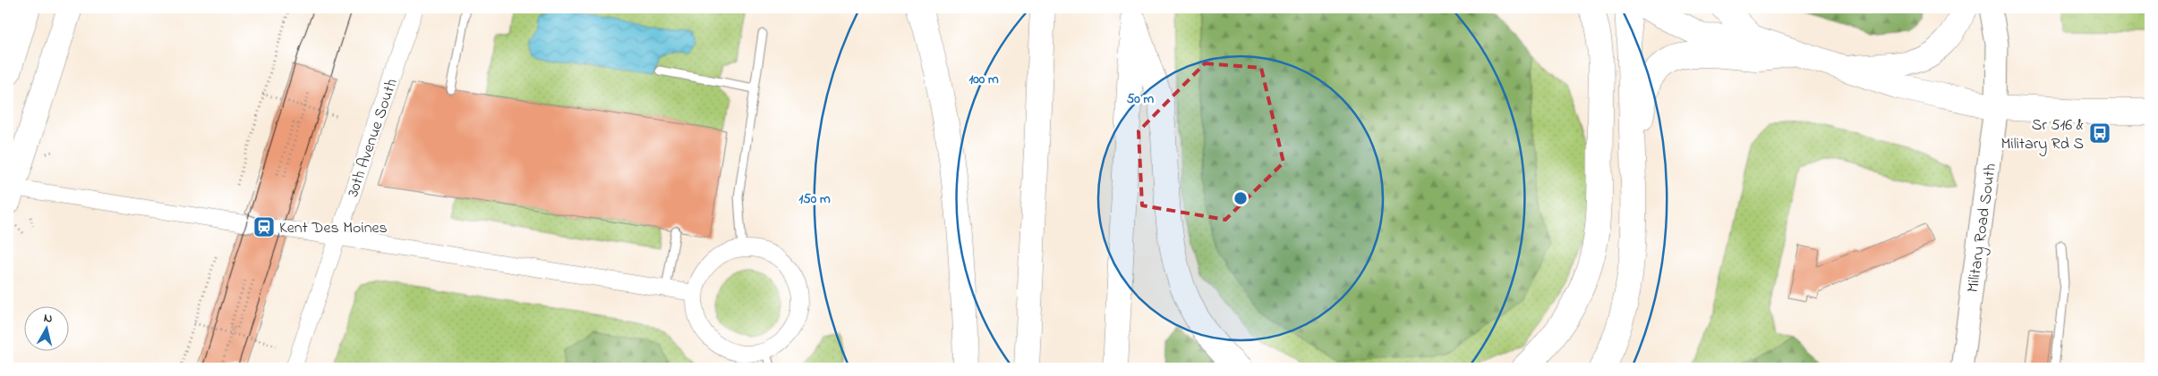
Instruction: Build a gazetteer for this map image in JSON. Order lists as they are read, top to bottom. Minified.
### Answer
{"streets":{"main road":["Military Road South"],"street":["30th Avenue South"]},"places":{"bus stop":["Sr 516 & Military Rd S"],"station":["Kent Des Moines"]},"north":"top","rings":["100 m","50 m","150 m"]}
